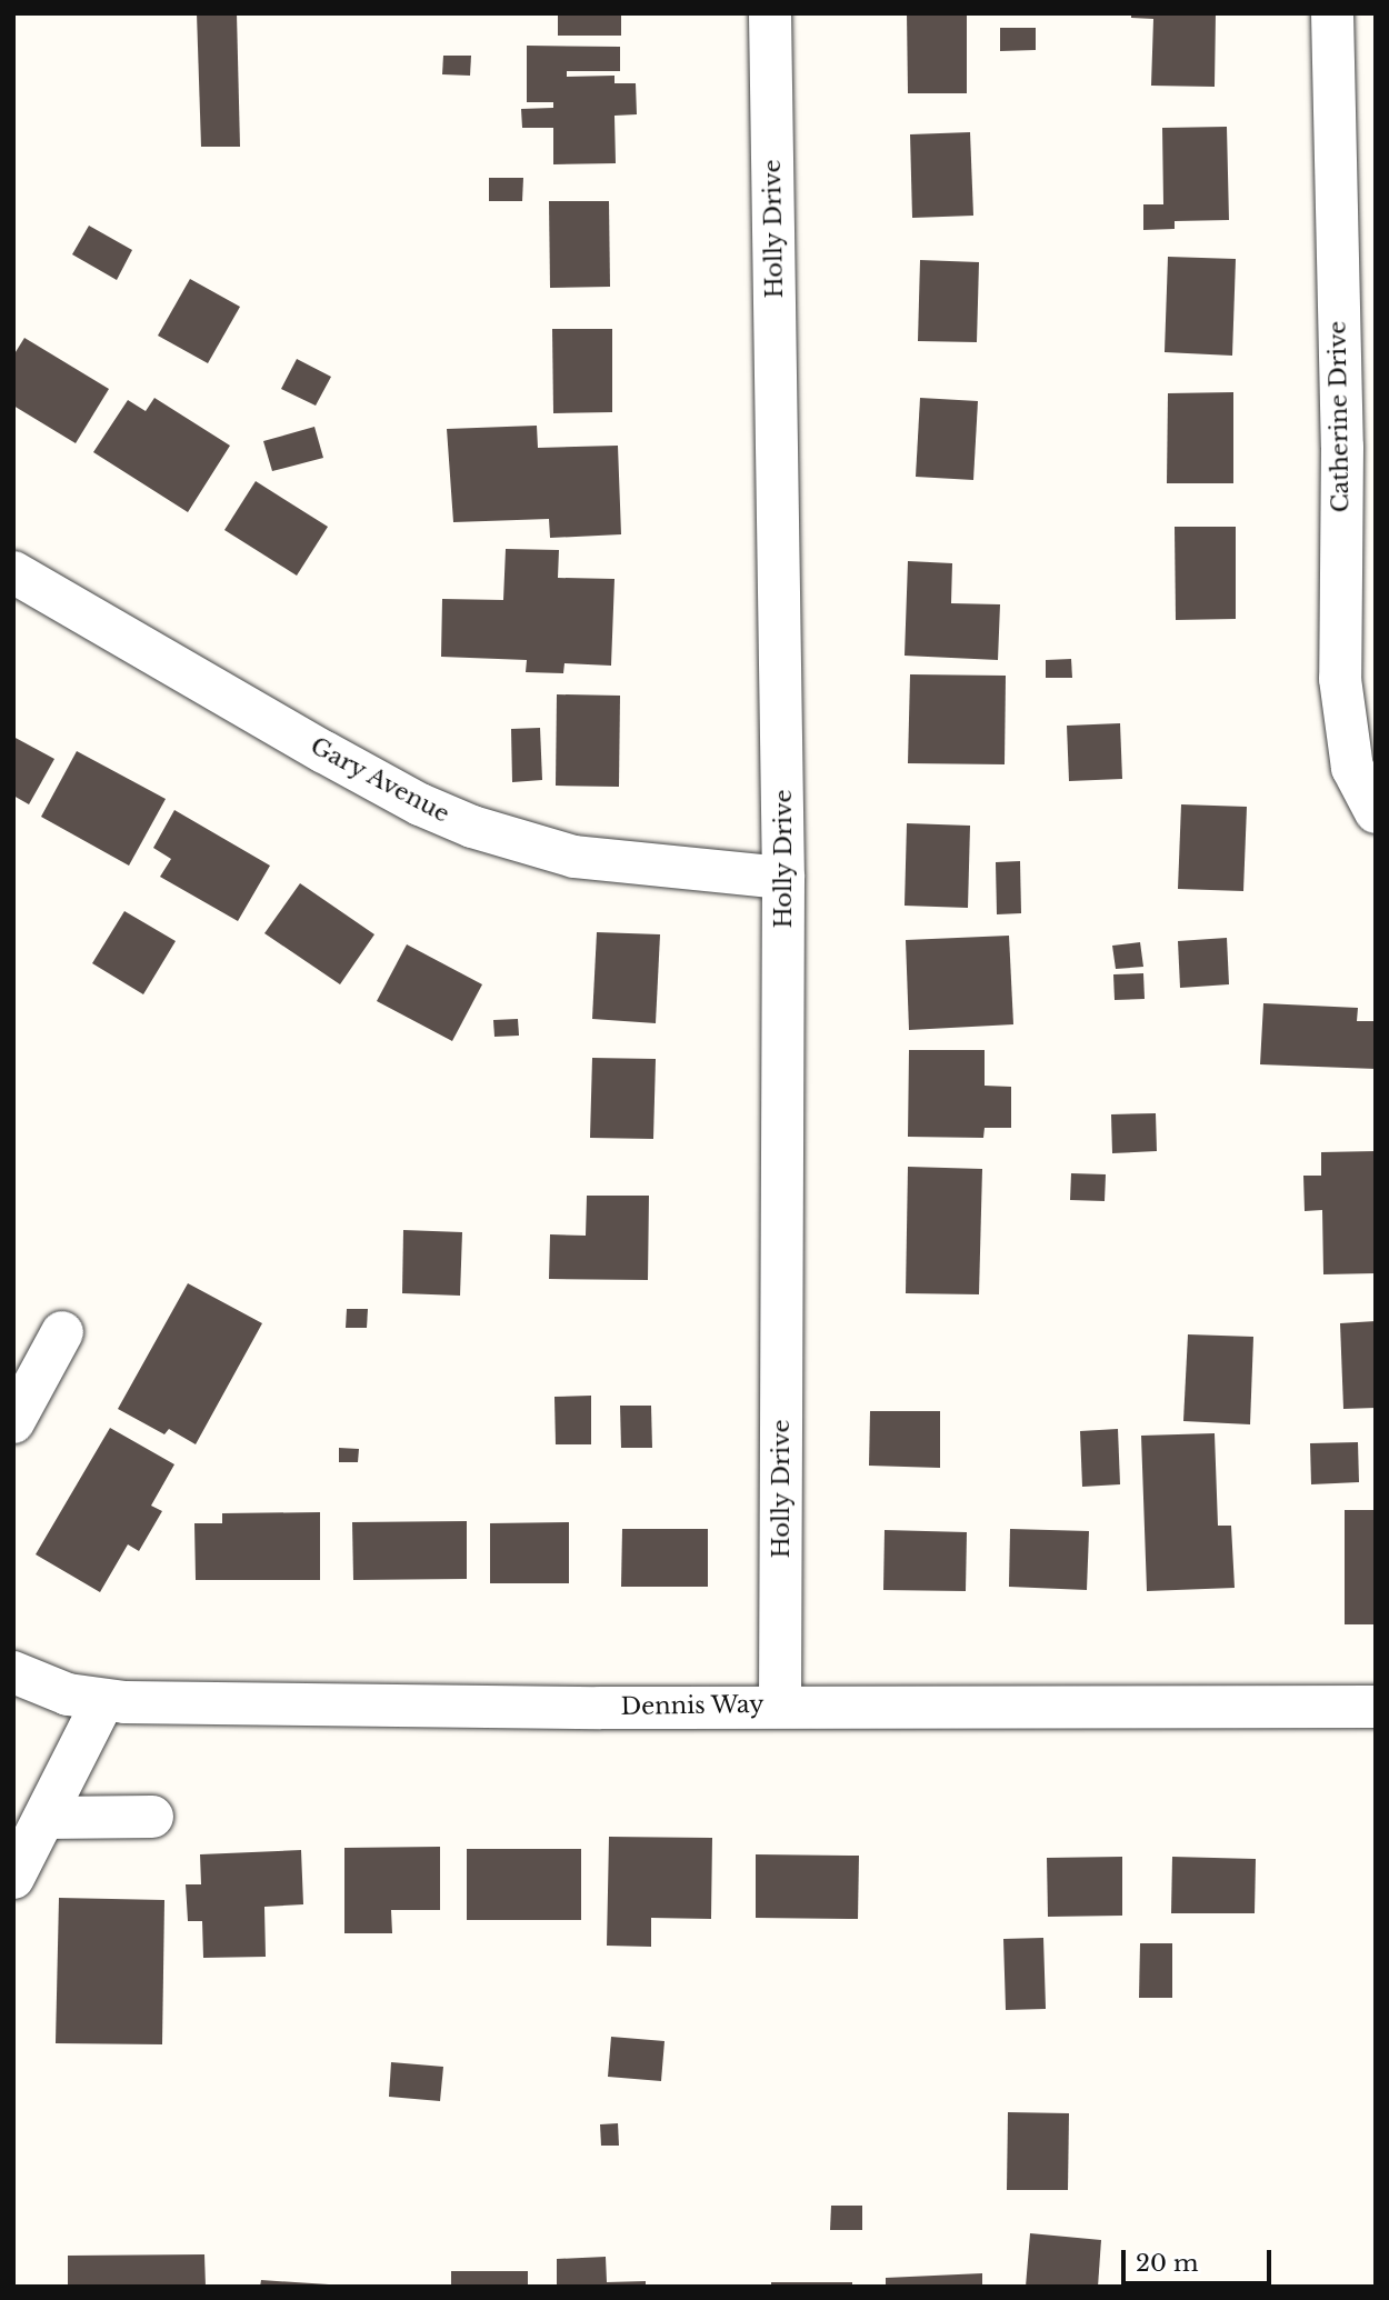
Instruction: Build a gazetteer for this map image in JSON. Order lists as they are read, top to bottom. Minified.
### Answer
{"streets":{"street":["Holly Drive","Catherine Drive","Gary Avenue","Dennis Way"]},"crossings":[["Holly Drive","Gary Avenue"],["Holly Drive","Dennis Way"]],"scale_bar":"20 m"}
